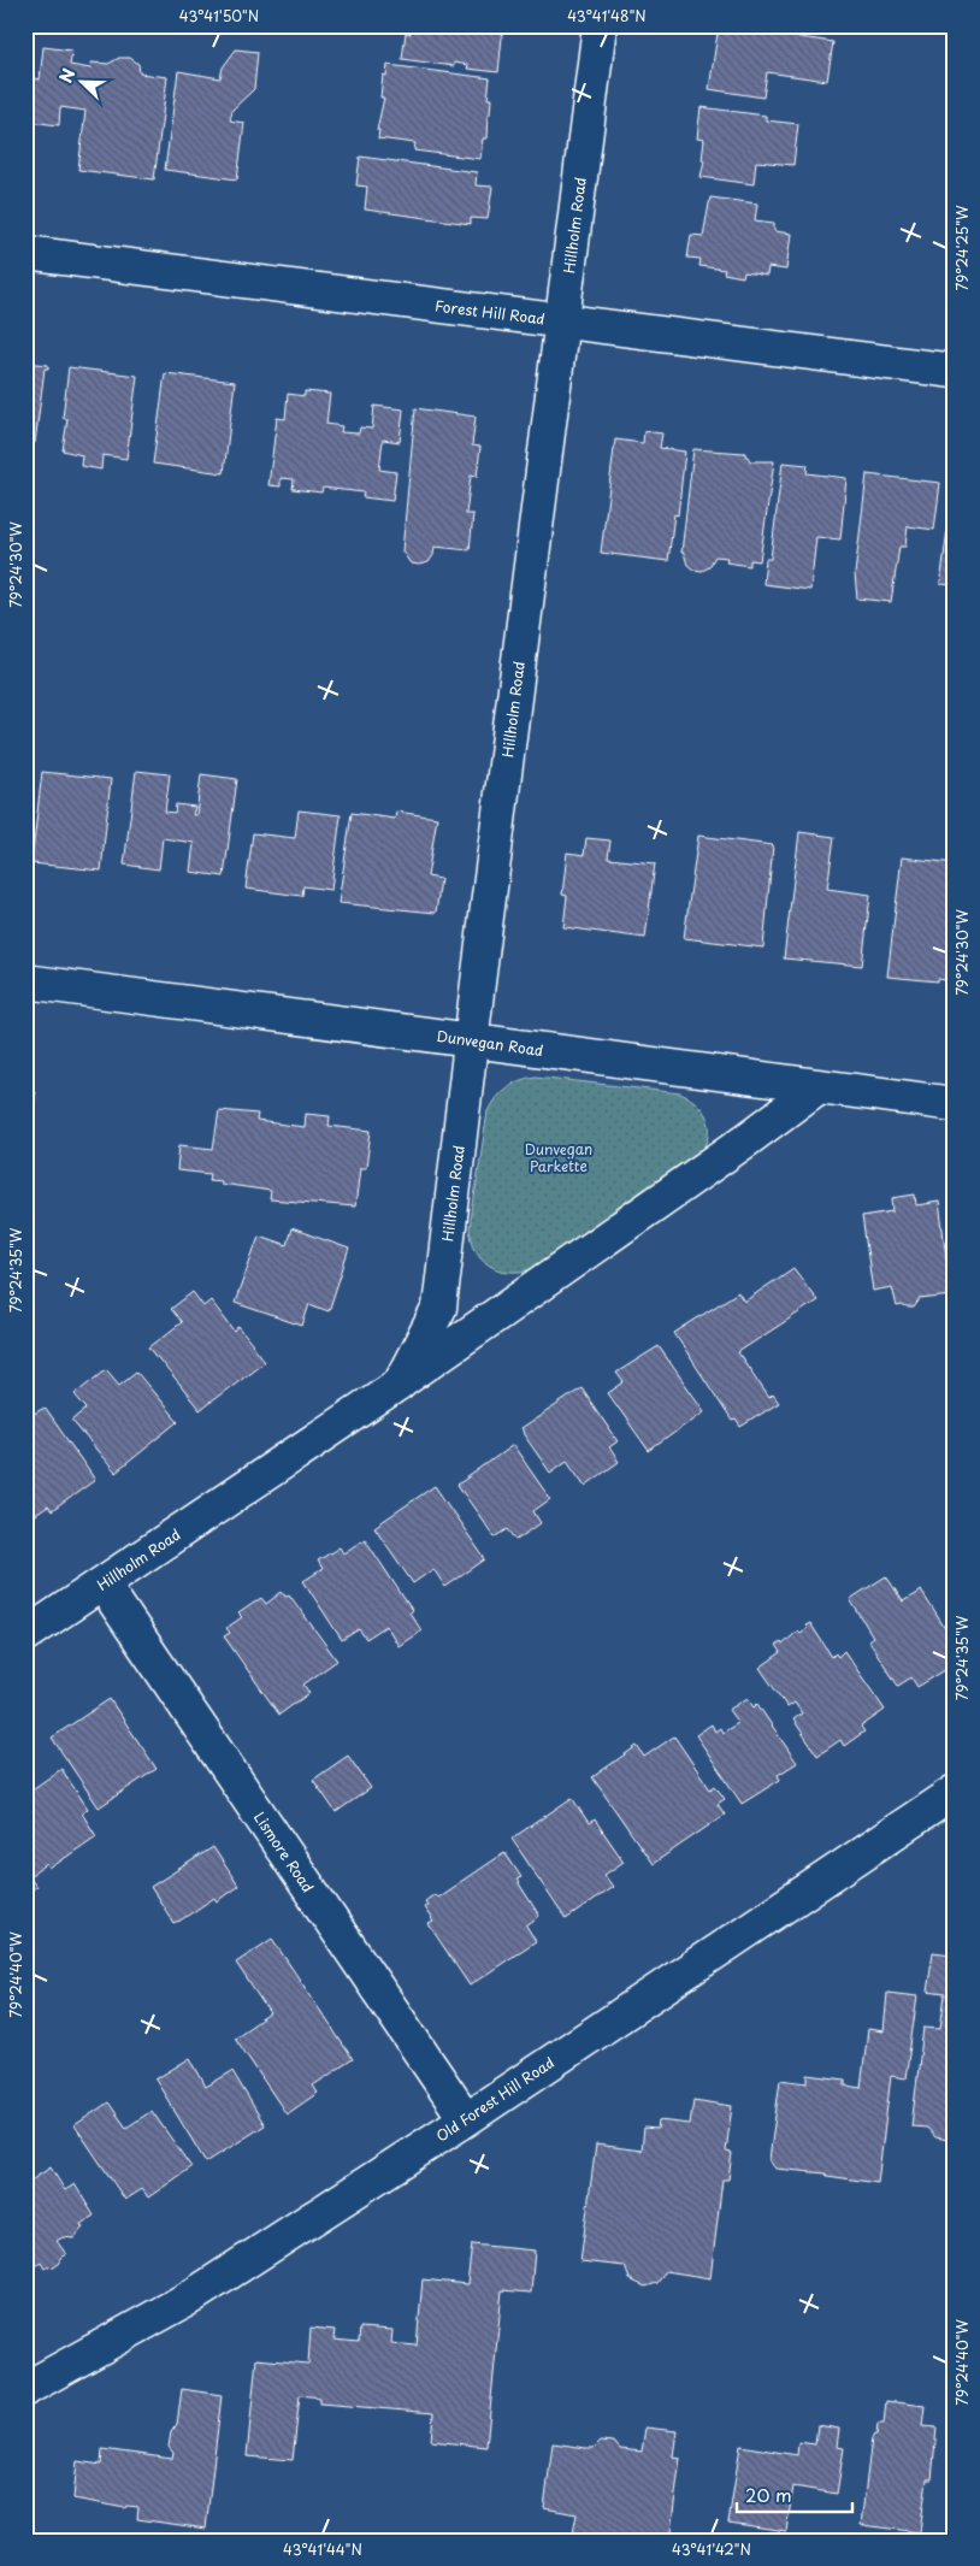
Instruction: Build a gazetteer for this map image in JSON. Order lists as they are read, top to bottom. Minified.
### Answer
{"streets":{"street":["Hillholm Road","Forest Hill Road","Dunvegan Road","Lismore Road","Old Forest Hill Road"]},"crossings":[["Hillholm Road","Forest Hill Road"],["Hillholm Road","Dunvegan Road"],["Hillholm Road","Lismore Road"],["Lismore Road","Old Forest Hill Road"]],"parks":["Dunvegan Parkette"],"scale_bar":"20 m","north":"top left","coordinates":["43°41'50\"N","43°41'48\"N","79°24'25\"W","79°24'30\"W","79°24'35\"W","79°24'40\"W","43°41'44\"N","43°41'42\"N"]}
